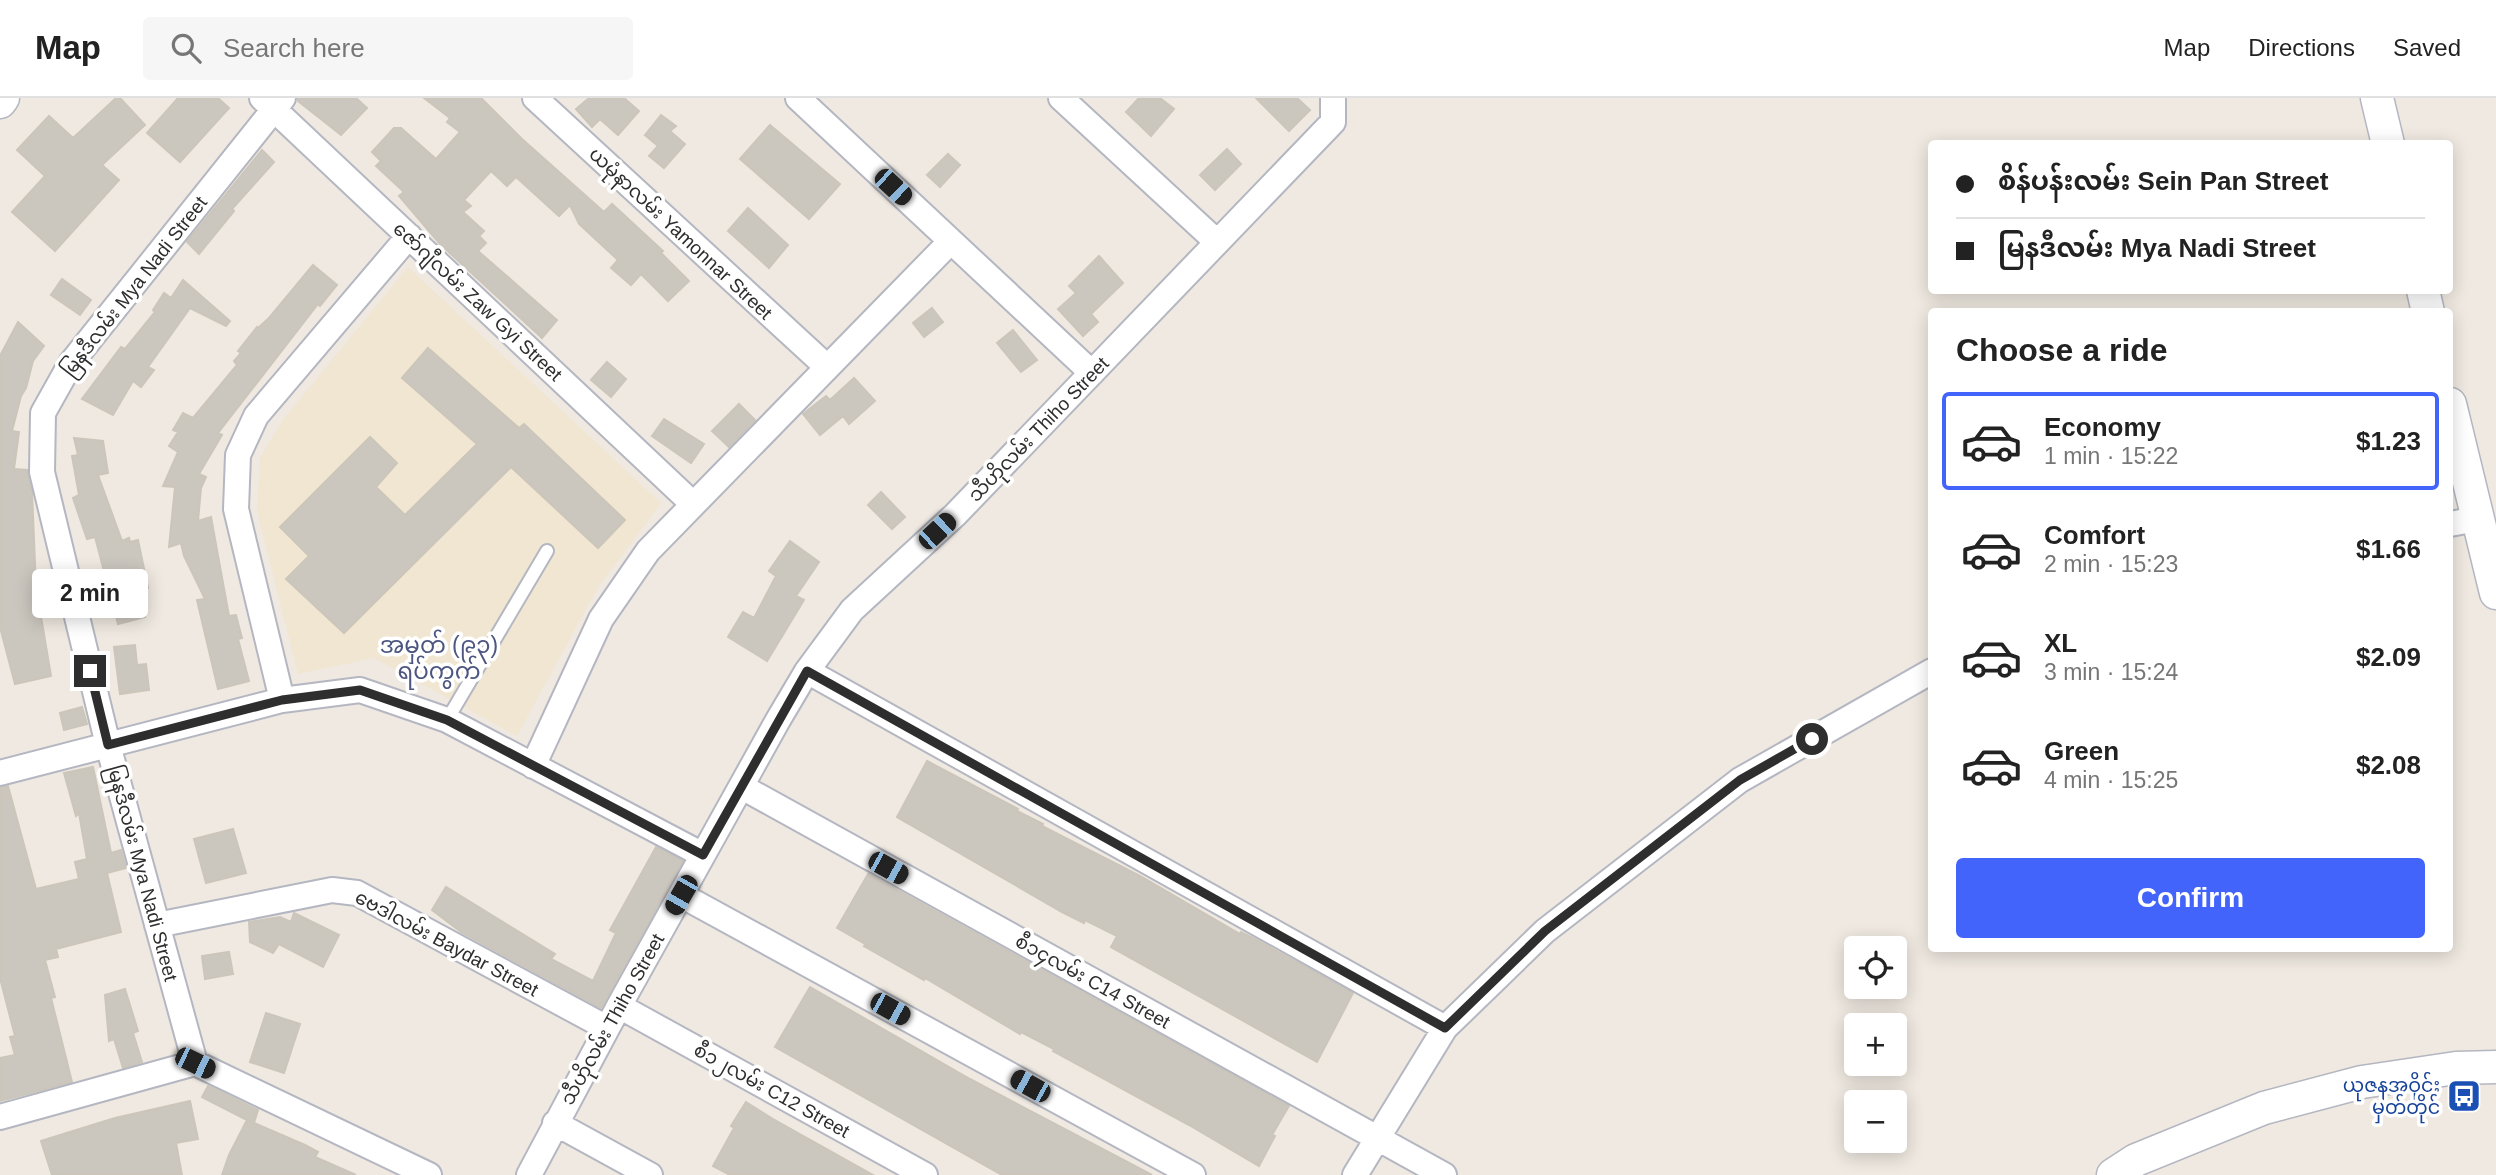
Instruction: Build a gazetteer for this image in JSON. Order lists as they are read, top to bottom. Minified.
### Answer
{"streets":{"street":["ယမုံနာလမ်း Yamonnar Street","မြနဒီလမ်း Mya Nadi Street","ဇော်ဂျီလမ်း Zaw Gyi Street","သီဟိုလမ်း Thiho Street","ဗေဒါလမ်း Baydar Street","စီ၁၄လမ်း C14 Street","စီ၁၂လမ်း C12 Street"]},"crossings":[["မြနဒီလမ်း Mya Nadi Street","ဇော်ဂျီလမ်း Zaw Gyi Street"],["မြနဒီလမ်း Mya Nadi Street","ဗေဒါလမ်း Baydar Street"],["သီဟိုလမ်း Thiho Street","ဗေဒါလမ်း Baydar Street"],["သီဟိုလမ်း Thiho Street","စီ၁၄လမ်း C14 Street"],["သီဟိုလမ်း Thiho Street","စီ၁၂လမ်း C12 Street"]],"districts":["အမှတ် (၉၃) ရပ်ကွက်"],"places":{"bus stop":["ယုဇနအဝိုင်း မှတ်တိုင်"]},"page":{"header":"Map","search":"Search here","nav":["Map","Directions","Saved"],"banner":["စိန်ပန်းလမ်း Sein Pan Street","မြနဒီလမ်း Mya Nadi Street"],"heading":"Choose a ride","list":[{"name":"Economy","note":"1 min · 15:22","value":"$1.23"},{"name":"Comfort","note":"2 min · 15:23","value":"$1.66"},{"name":"XL","note":"3 min · 15:24","value":"$2.09"},{"name":"Green","note":"4 min · 15:25","value":"$2.08"}],"bubble":"2 min","buttons":"Confirm","map_buttons":["+","−"]}}
